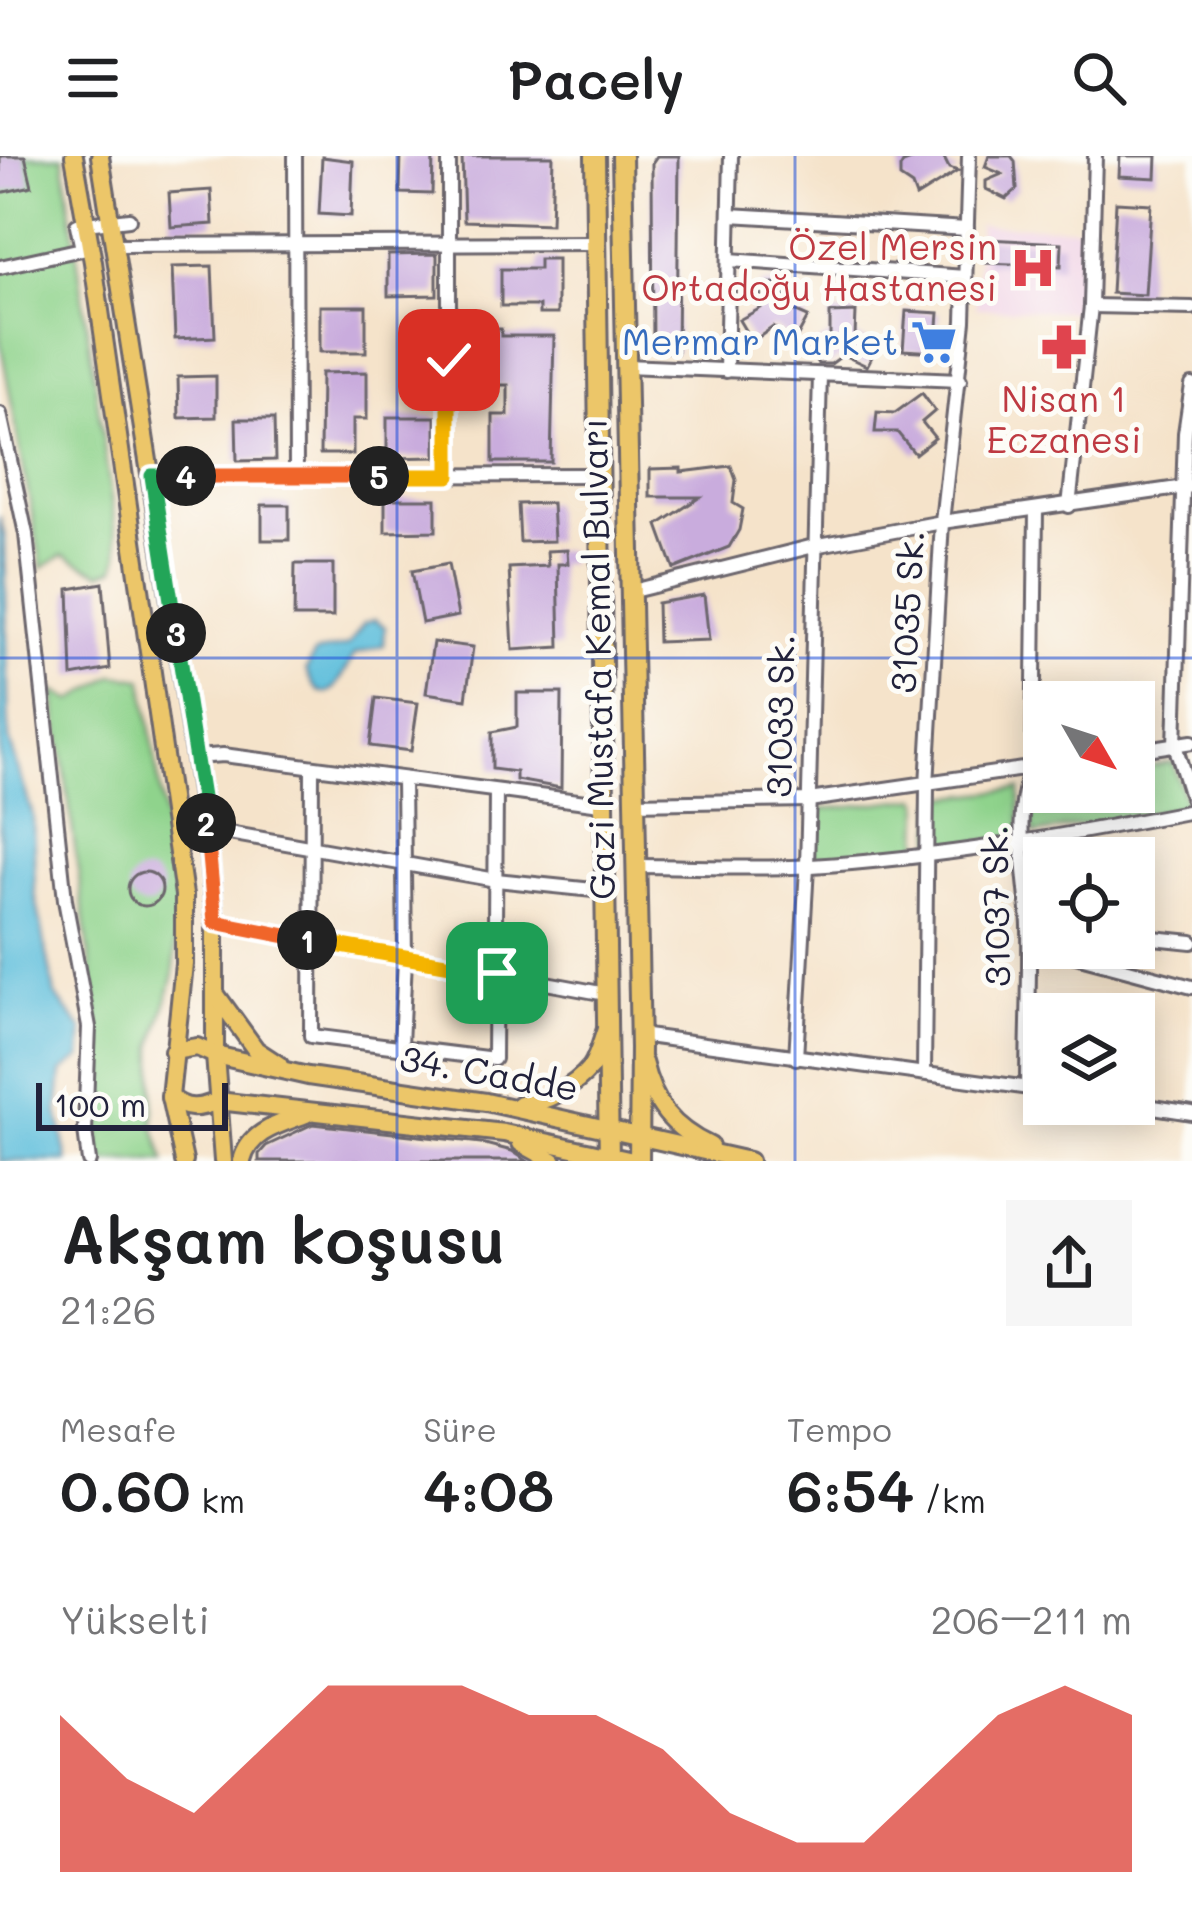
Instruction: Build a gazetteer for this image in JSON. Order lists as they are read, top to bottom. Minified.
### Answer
{"streets":{"highway":["Gazi Mustafa Kemal Bulvarı"],"main road":["34. Cadde"],"street":["31035 Sk.","31033 Sk.","31037 Sk."]},"crossings":[["Gazi Mustafa Kemal Bulvarı","34. Cadde"]],"places":{"hospital":["Özel Mersin Ortadoğu Hastanesi"],"supermarket":["Mermar Market"],"pharmacy":["Nisan 1 Eczanesi"]},"scale_bar":"100 m","north":"bottom right","page":{"header":"Pacely","pins":["4","5","3","2","1"],"scale":"100 m","heading":["Akşam koşusu","21:26"],"stats":[["Mesafe","0.60 km"],["Süre","4:08"],["Tempo","6:54 /km"]],"chart":["Yükselti","206–211 m"]}}
